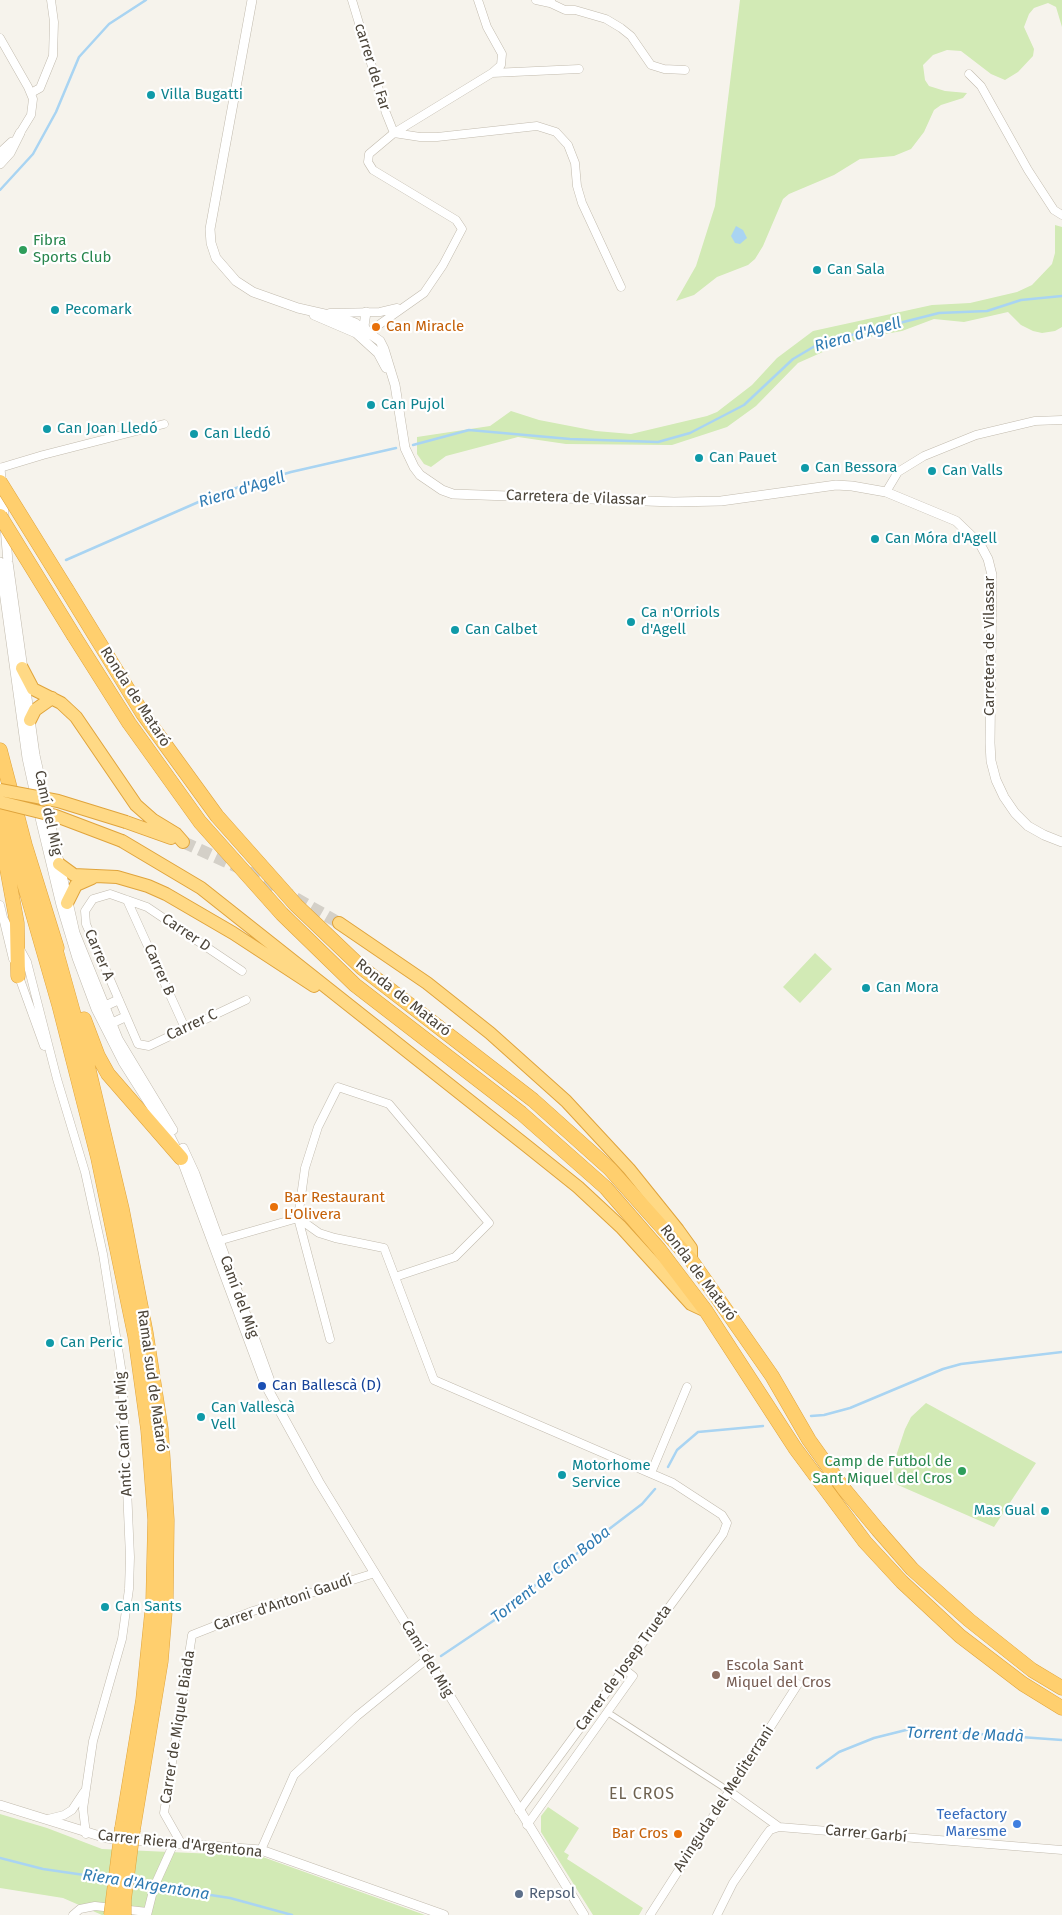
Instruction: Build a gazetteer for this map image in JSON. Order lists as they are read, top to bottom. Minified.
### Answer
{"streets":{"highway":["Ronda de Mataró","Ramal sud de Mataró"],"street":["carrer del Far","Carretera de Vilassar","Camí del Mig","Carrer D","Carrer A","Carrer B","Carrer C","Antic Camí del Mig","Carrer d'Antoni Gaudí","Carrer de Josep Trueta","Carrer de Miquel Biada","Avinguda del Mediterrani","Carrer Garbí","Carrer Riera d'Argentona"]},"crossings":[["Camí del Mig","Carrer d'Antoni Gaudí"],["Camí del Mig","Carrer de Josep Trueta"],["Carrer D","Carrer A"],["Carrer D","Carrer B"],["Carrer A","Carrer B"],["Carrer A","Carrer C"],["Carrer B","Carrer C"],["Antic Camí del Mig","Carrer Riera d'Argentona"],["Carrer d'Antoni Gaudí","Carrer de Miquel Biada"],["Carrer de Miquel Biada","Carrer Riera d'Argentona"]],"districts":["EL CROS"],"water":["Riera d'Agell","Torrent de Can Boba","Torrent de Madà","Riera d'Argentona"],"places":["Villa Bugatti","Fibra Sports Club","Can Sala","Pecomark","Can Miracle","Can Pujol","Can Joan Lledó","Can Lledó","Can Pauet","Can Bessora","Can Valls","Can Móra d'Agell","Ca n'Orriols d'Agell","Can Calbet","Can Mora","Bar Restaurant L'Olivera","Can Peric","Can Ballescà (D)","Can Vallescà Vell","Camp de Futbol de Sant Miquel del Cros","Motorhome Service","Mas Gual","Can Sants","Escola Sant Miquel del Cros","Teefactory Maresme","Bar Cros","Repsol"]}
